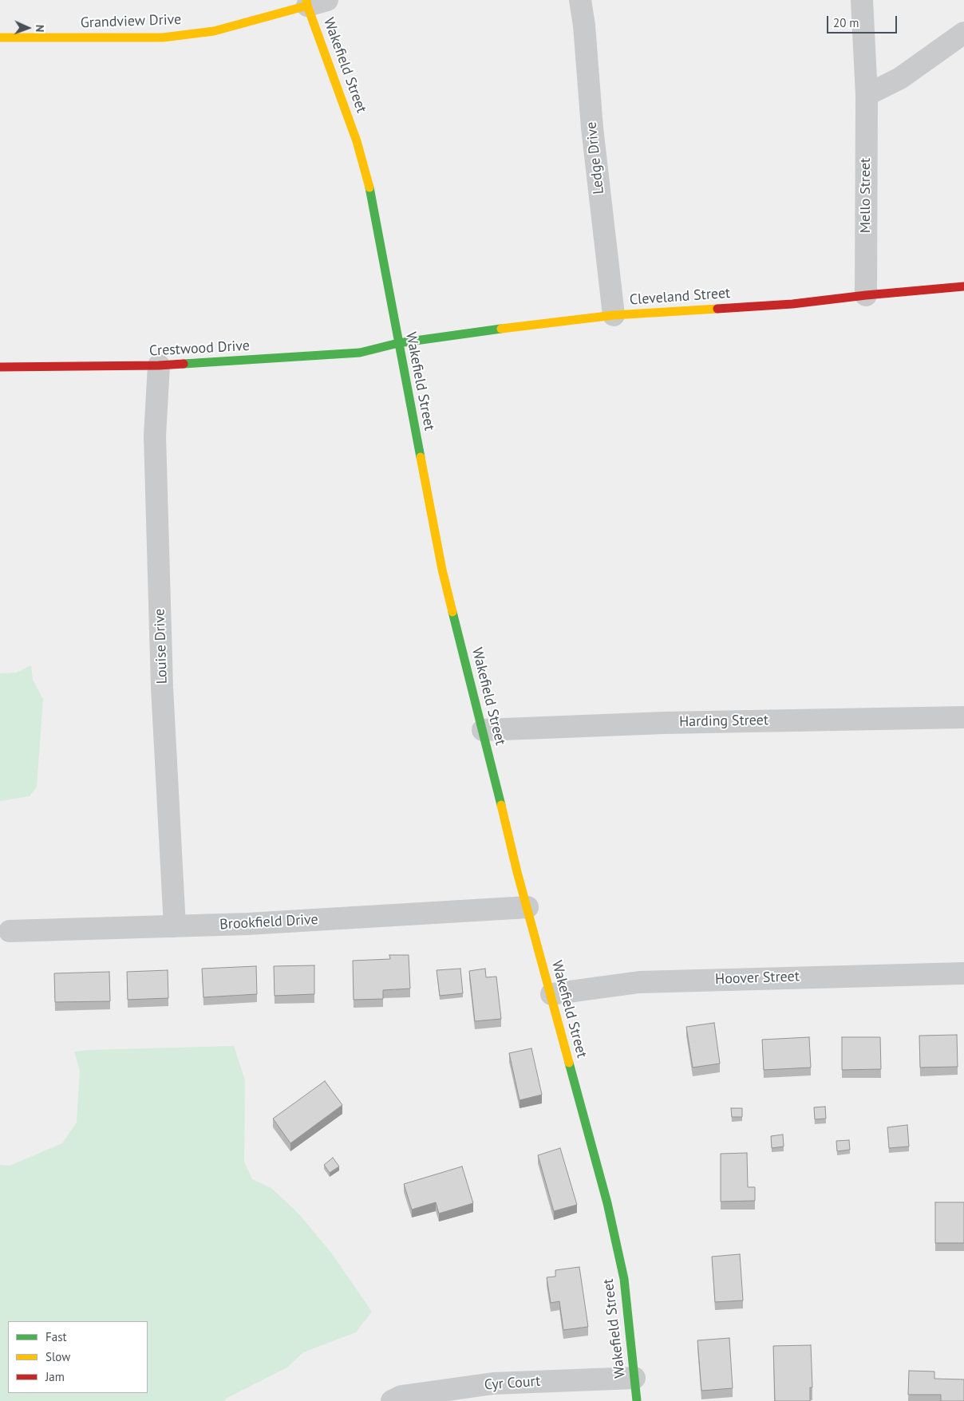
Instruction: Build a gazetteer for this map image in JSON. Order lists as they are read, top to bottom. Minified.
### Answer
{"streets":{"street":["Grandview Drive","Wakefield Street","Ledge Drive","Mello Street","Cleveland Street","Crestwood Drive","Louise Drive","Harding Street","Brookfield Drive","Hoover Street","Cyr Court"]},"crossings":[["Grandview Drive","Wakefield Street"],["Wakefield Street","Cleveland Street"],["Wakefield Street","Crestwood Drive"],["Wakefield Street","Harding Street"],["Wakefield Street","Brookfield Drive"],["Wakefield Street","Hoover Street"],["Wakefield Street","Cyr Court"],["Ledge Drive","Cleveland Street"],["Mello Street","Cleveland Street"],["Cleveland Street","Crestwood Drive"],["Crestwood Drive","Louise Drive"],["Louise Drive","Brookfield Drive"]],"legend":["Fast","Slow","Jam"],"scale_bar":"20 m","north":"right"}
